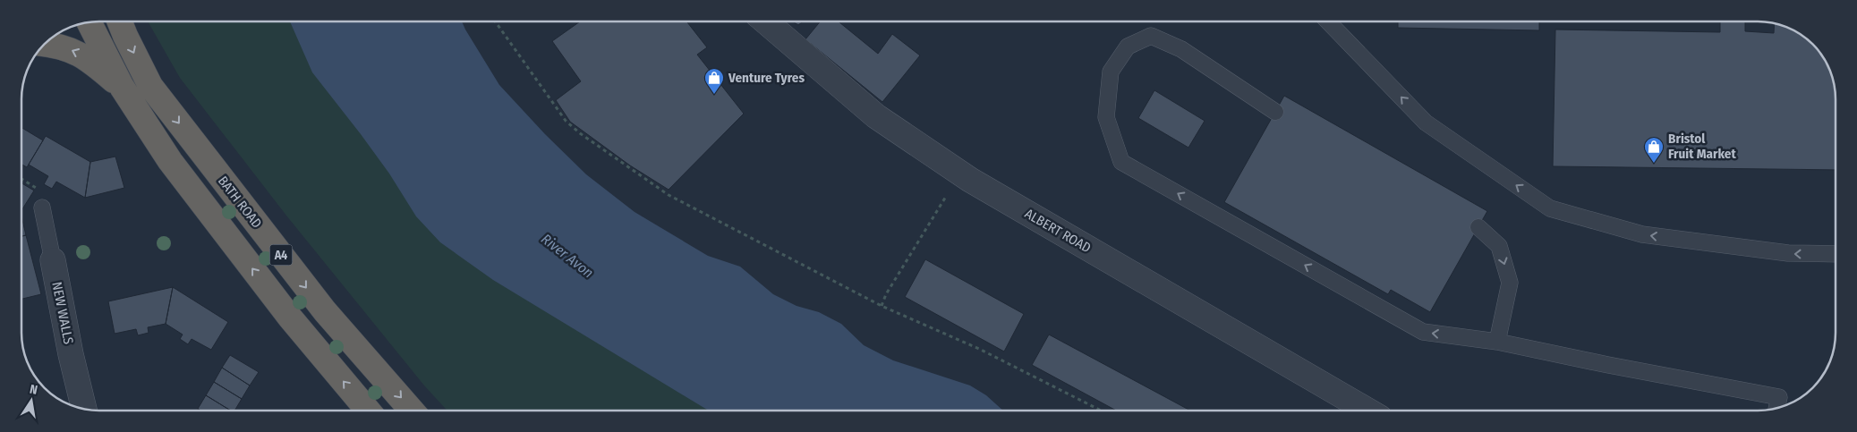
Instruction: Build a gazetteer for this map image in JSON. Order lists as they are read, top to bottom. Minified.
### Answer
{"streets":{"highway":["BATH ROAD","A4"],"street":["ALBERT ROAD","NEW WALLS"]},"water":["River Avon"],"places":{"shop":["Venture Tyres","Bristol Fruit Market"]},"north":"top"}
